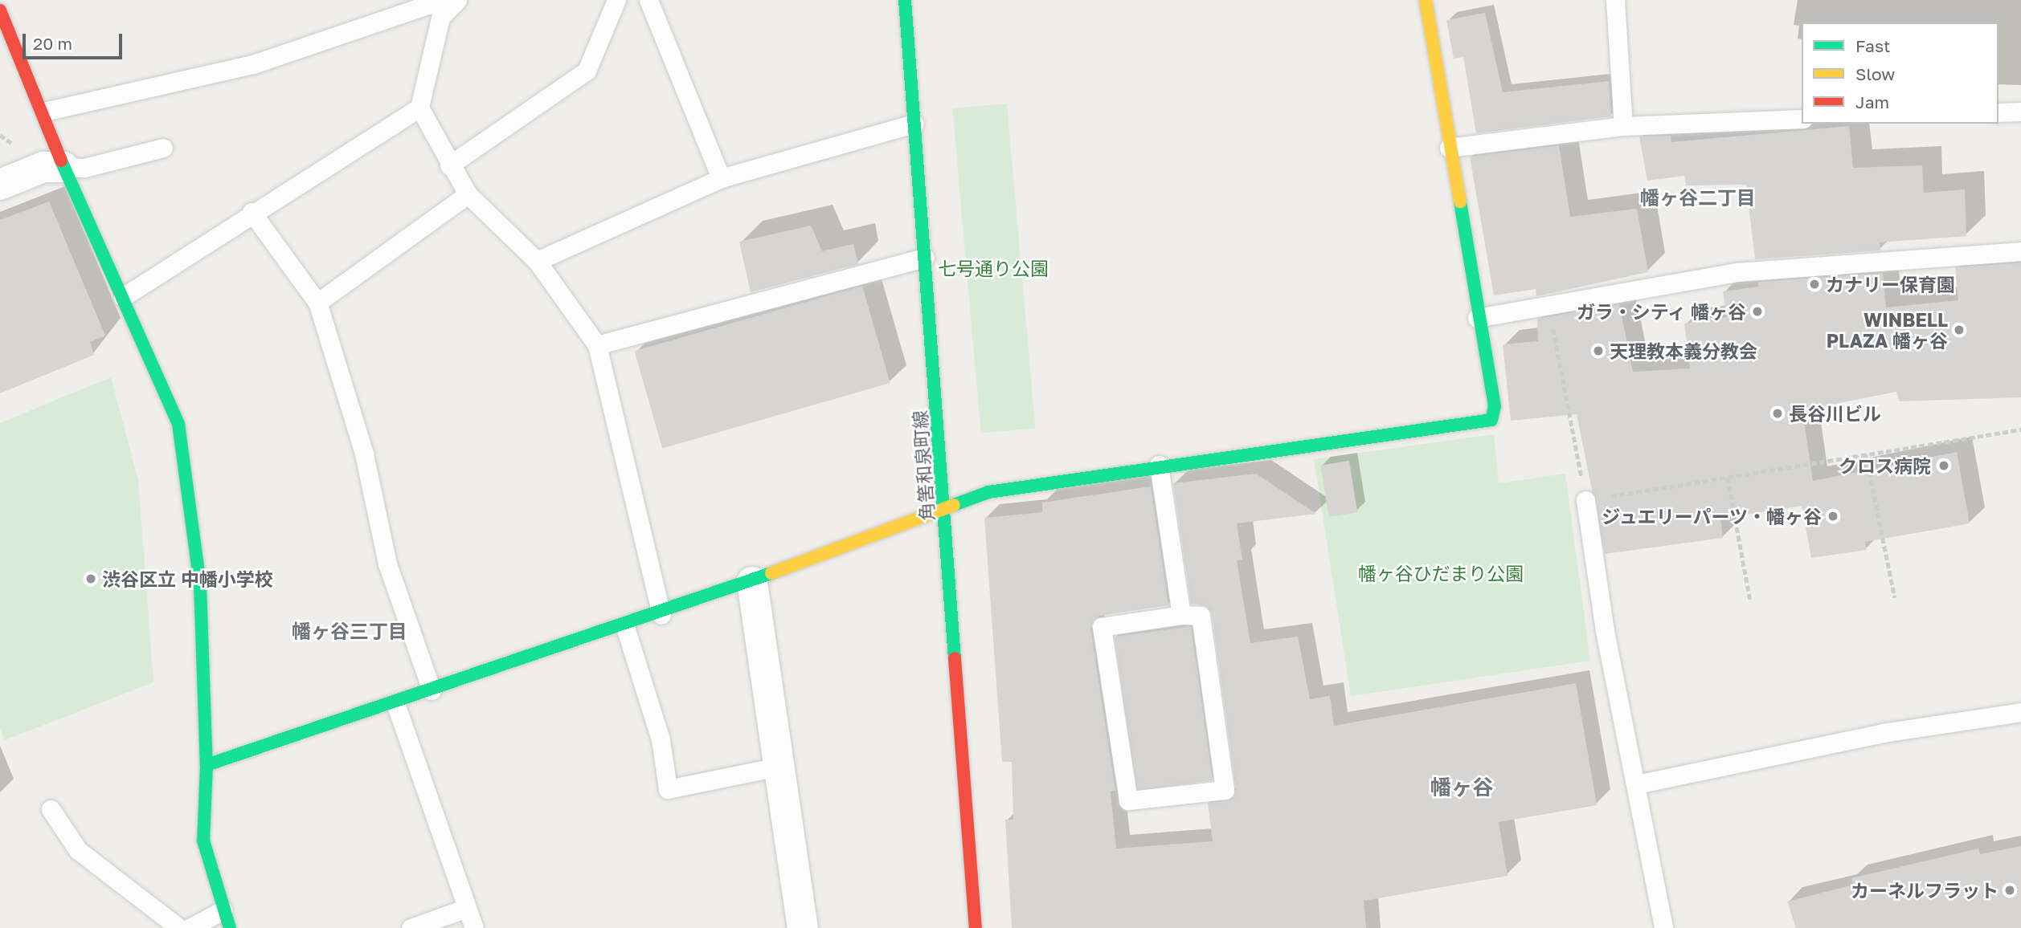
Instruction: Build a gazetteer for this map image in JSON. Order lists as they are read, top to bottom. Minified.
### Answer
{"streets":{"street":["角筈和泉町線"]},"districts":["幡ヶ谷二丁目","幡ヶ谷三丁目","幡ヶ谷"],"parks":["七号通り公園","幡ヶ谷ひだまり公園"],"places":["カナリー保育園","ガラ・シティ 幡ヶ谷","WINBELL PLAZA 幡ヶ谷","天理教本義分教会","長谷川ビル","クロス病院","ジュエリーパーツ・幡ヶ谷","渋谷区立 中幡小学校","カーネルフラット"],"legend":["Fast","Slow","Jam"],"scale_bar":"20 m"}
